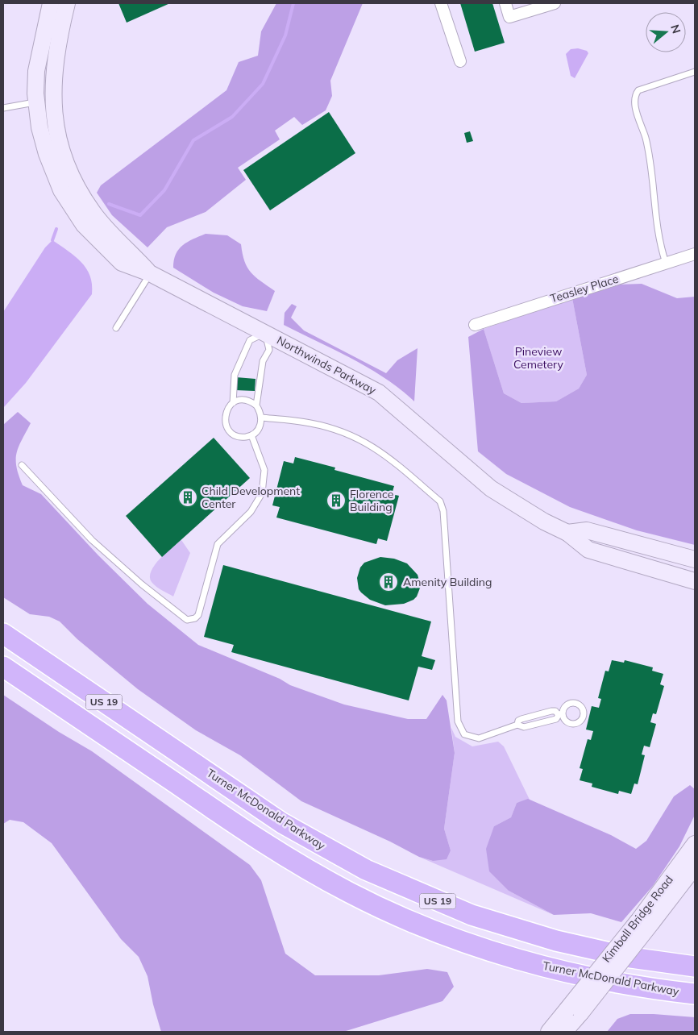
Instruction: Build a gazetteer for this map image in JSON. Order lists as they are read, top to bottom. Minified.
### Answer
{"streets":{"highway":["US 19","Turner McDonald Parkway"],"street":["Teasley Place","Northwinds Parkway","Kimball Bridge Road"]},"parks":["Pineview Cemetery"],"places":{"building":["Child Development Center","Florence Building","Amenity Building"]},"north":"right"}
